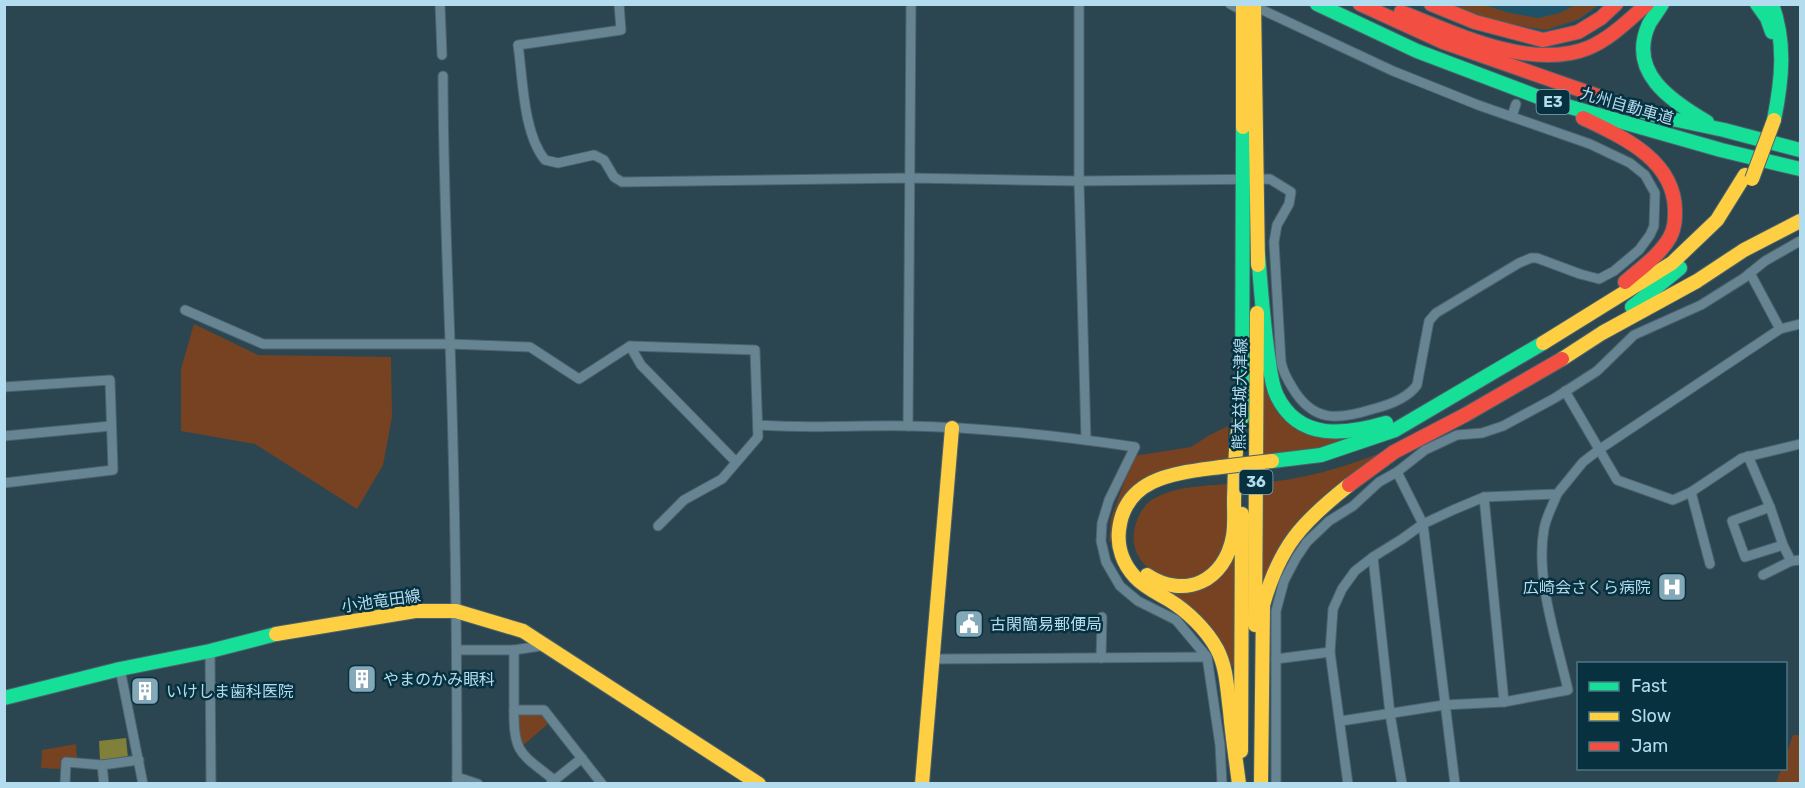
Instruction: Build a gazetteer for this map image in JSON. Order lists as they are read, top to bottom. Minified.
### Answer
{"streets":{"main road":["E3","九州自動車道","熊本益城大津線","36","小池竜田線"]},"places":{"hospital":["広崎会さくら病院"],"public building":["古閑簡易郵便局"],"building":["やまのかみ眼科","いけしま歯科医院"]},"legend":["Fast","Slow","Jam"]}
